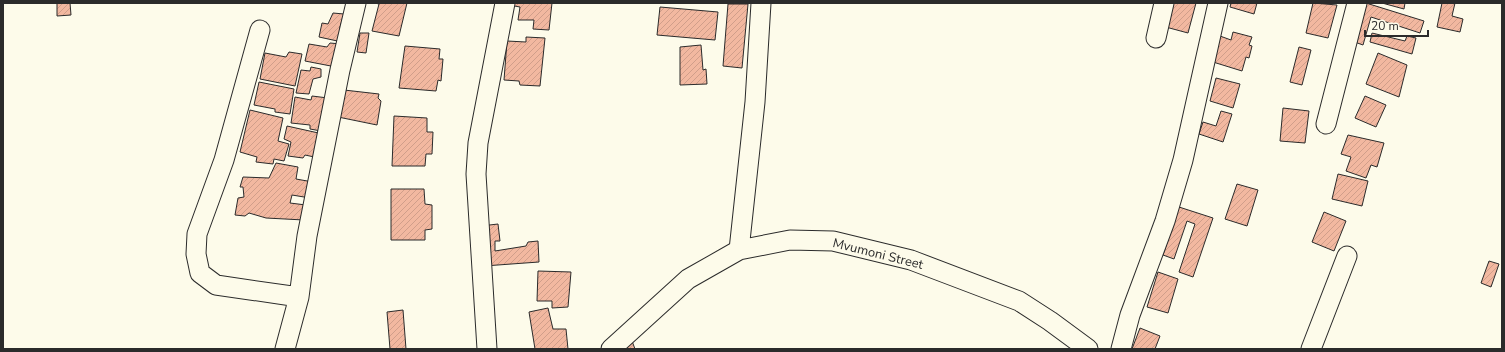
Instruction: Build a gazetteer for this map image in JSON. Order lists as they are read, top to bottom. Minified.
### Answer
{"streets":{"street":["Mvumoni Street"]},"scale_bar":"20 m"}
